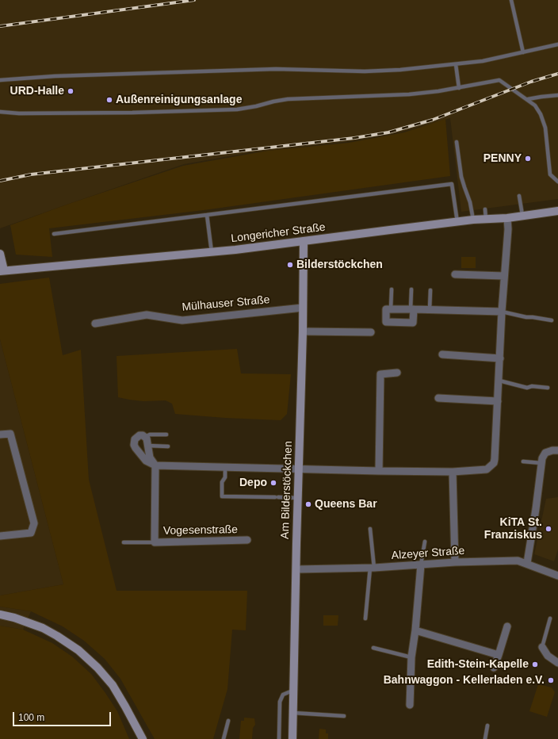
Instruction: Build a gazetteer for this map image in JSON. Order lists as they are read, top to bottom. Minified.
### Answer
{"streets":{"street":["Longericher Straße","Mülhauser Straße","Am Bilderstöckchen","Vogesenstraße","Alzeyer Straße"]},"crossings":[["Longericher Straße","Am Bilderstöckchen"],["Mülhauser Straße","Am Bilderstöckchen"],["Am Bilderstöckchen","Alzeyer Straße"]],"places":["URD-Halle","Außenreinigungsanlage","PENNY","Bilderstöckchen","Depo","Queens Bar","KiTA St. Franziskus","Edith-Stein-Kapelle","Bahnwaggon - Kellerladen e.V."],"scale_bar":"100 m"}
